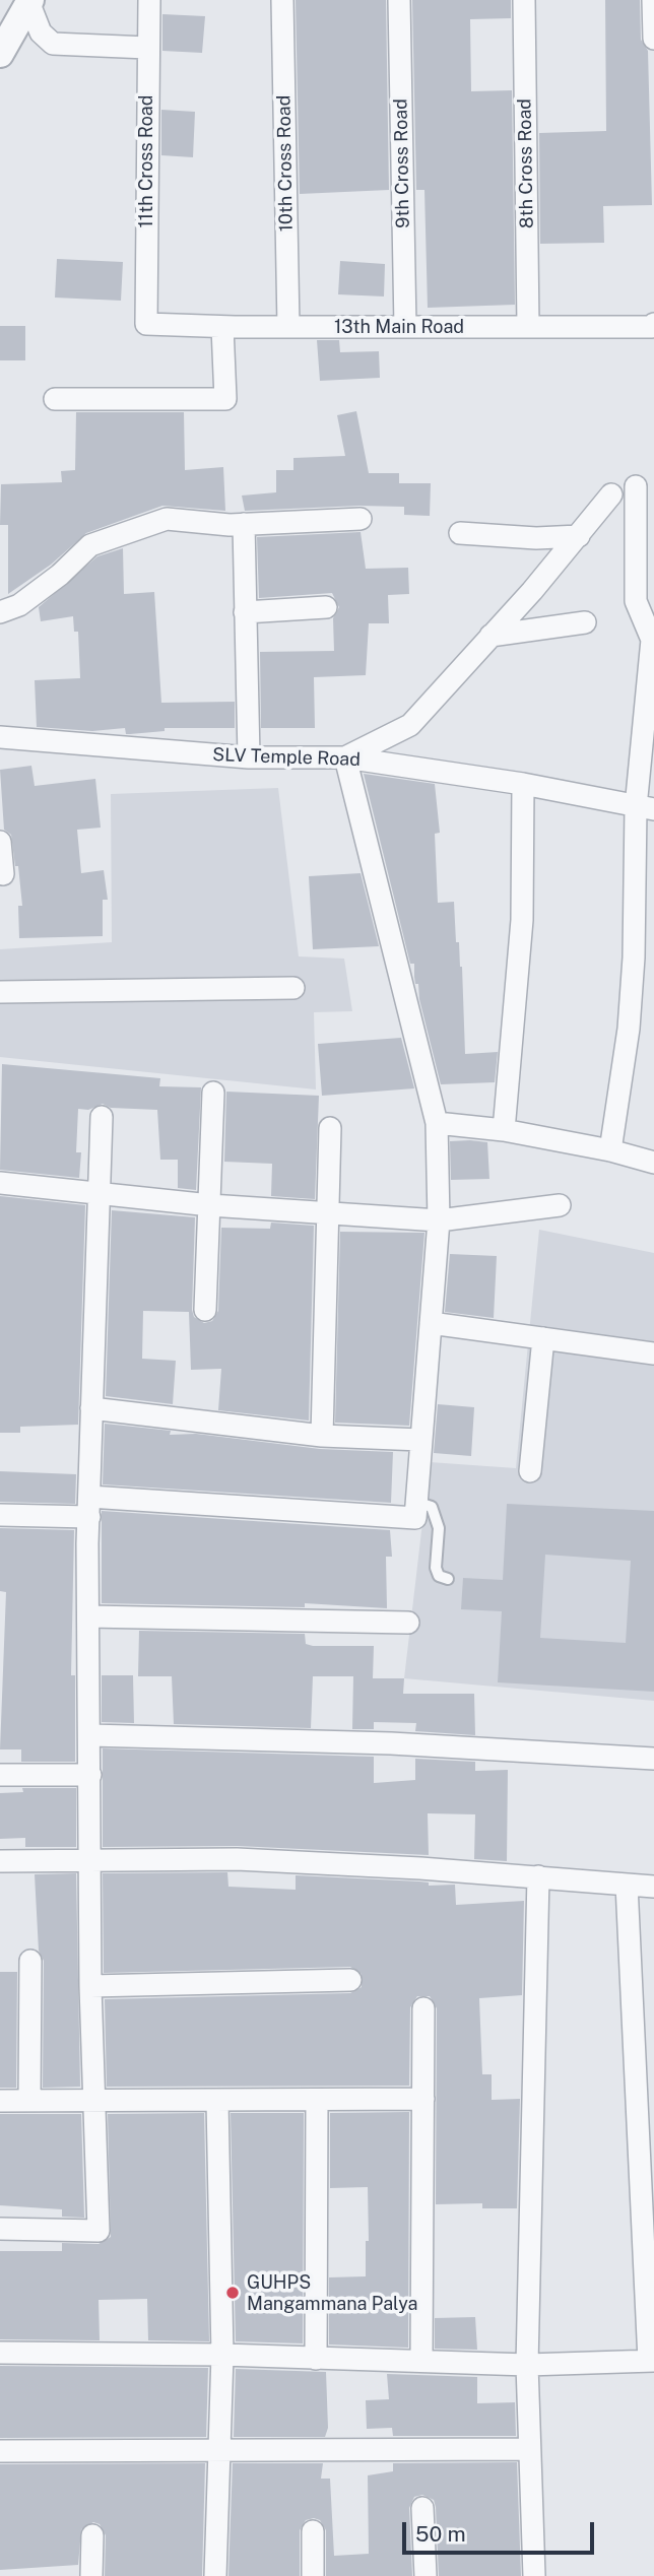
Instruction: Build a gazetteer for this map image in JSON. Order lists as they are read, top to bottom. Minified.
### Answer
{"streets":{"street":["11th Cross Road","10th Cross Road","9th Cross Road","8th Cross Road","13th Main Road","SLV Temple Road"]},"crossings":[["11th Cross Road","13th Main Road"],["10th Cross Road","13th Main Road"],["9th Cross Road","13th Main Road"],["8th Cross Road","13th Main Road"]],"places":["GUHPS Mangammana Palya"],"scale_bar":"50 m"}
